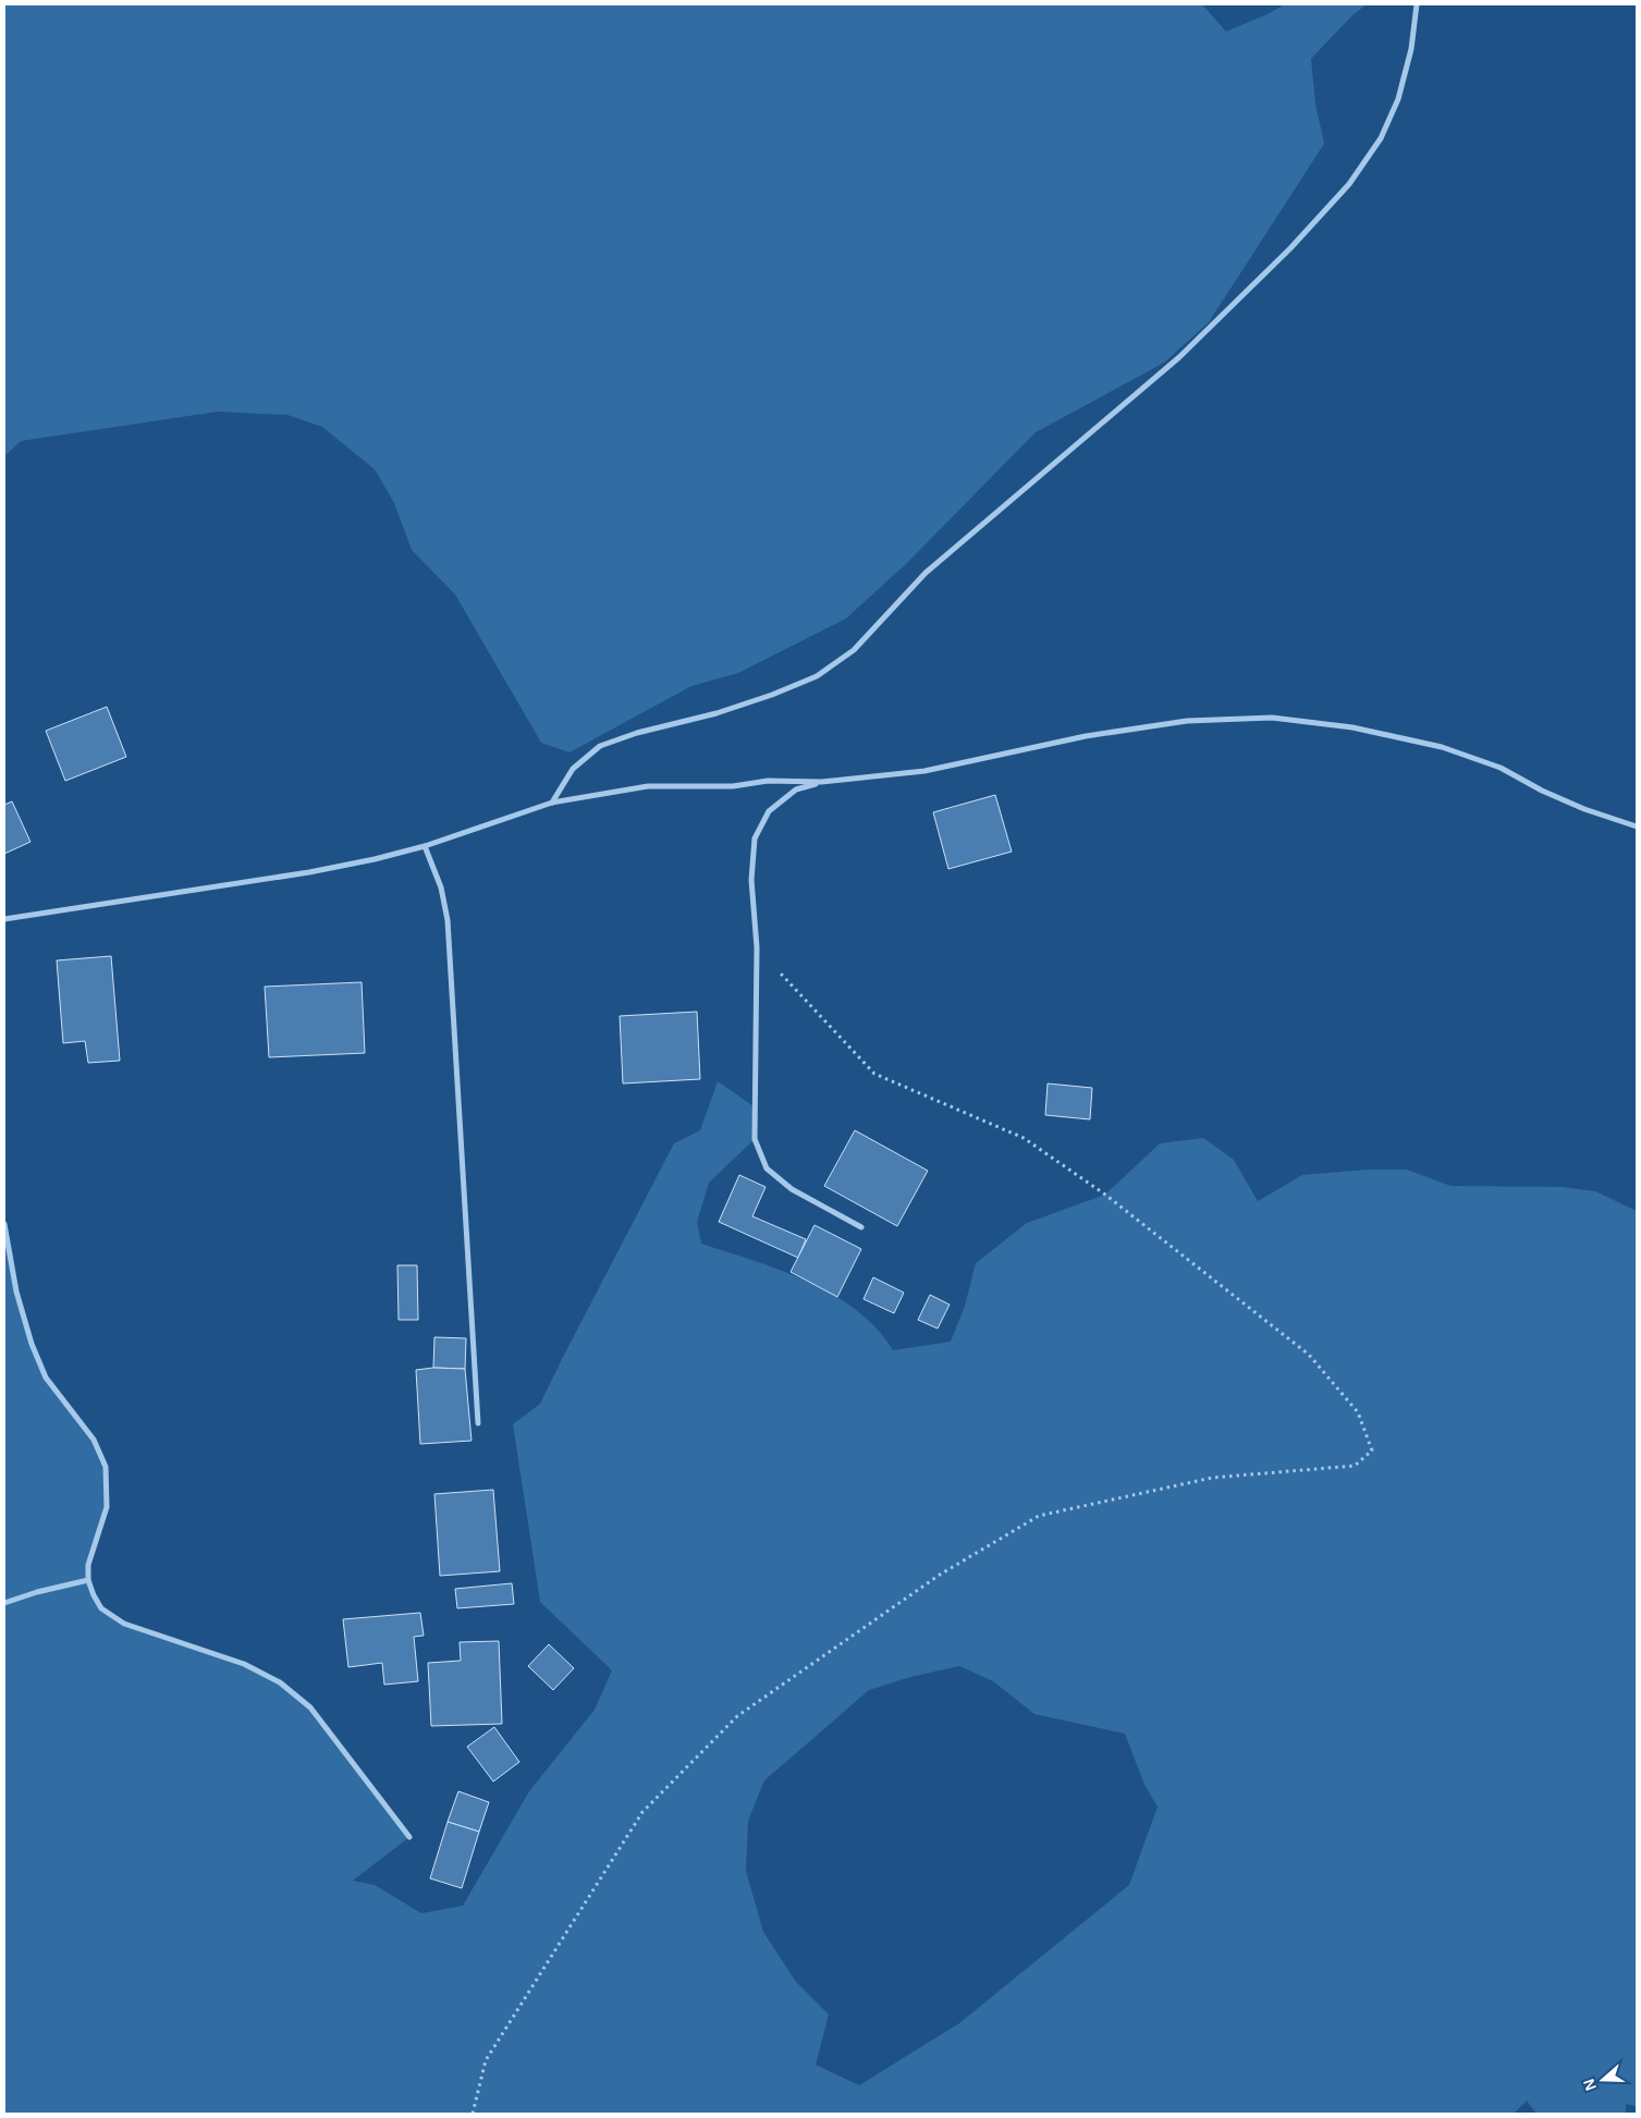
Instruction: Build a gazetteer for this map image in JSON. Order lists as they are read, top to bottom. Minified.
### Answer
{"north":"left"}
